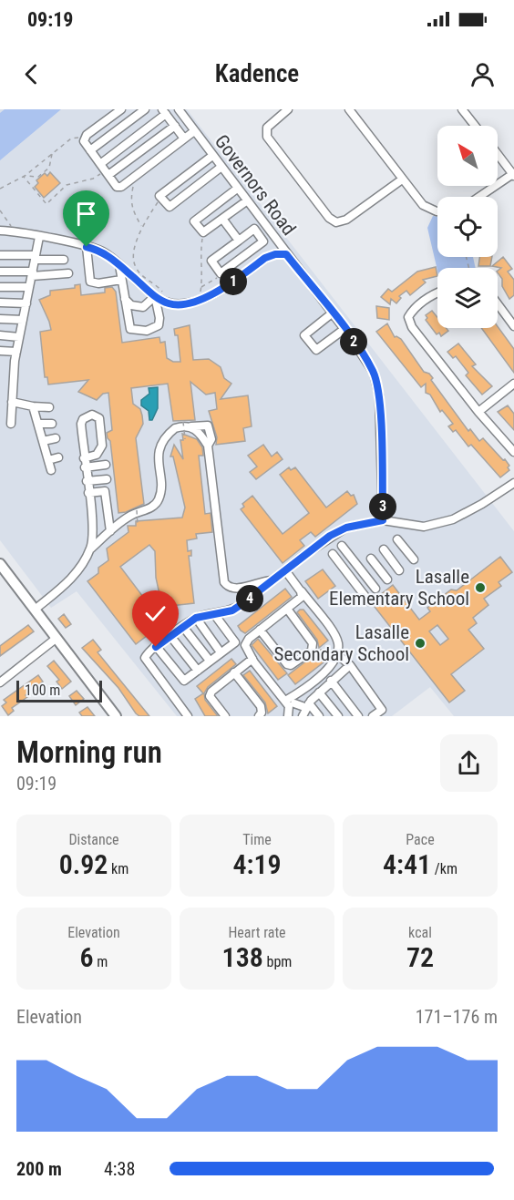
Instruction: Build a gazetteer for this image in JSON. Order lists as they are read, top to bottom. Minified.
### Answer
{"streets":{"street":["Governors Road"]},"places":["Lasalle Elementary School","Lasalle Secondary School"],"scale_bar":"100 m","north":"top left","page":{"status":"09:19","header":"Kadence","pins":["1","2","3","4"],"scale":"100 m","heading":["Morning run","09:19"],"stats":[["Distance","0.92 km"],["Time","4:19"],["Pace","4:41 /km"],["Elevation","6 m"],["Heart rate","138 bpm"],["kcal","72"]],"chart":["Elevation","171–176 m"],"list":[{"name":"200 m","note":"4:38"}]}}
